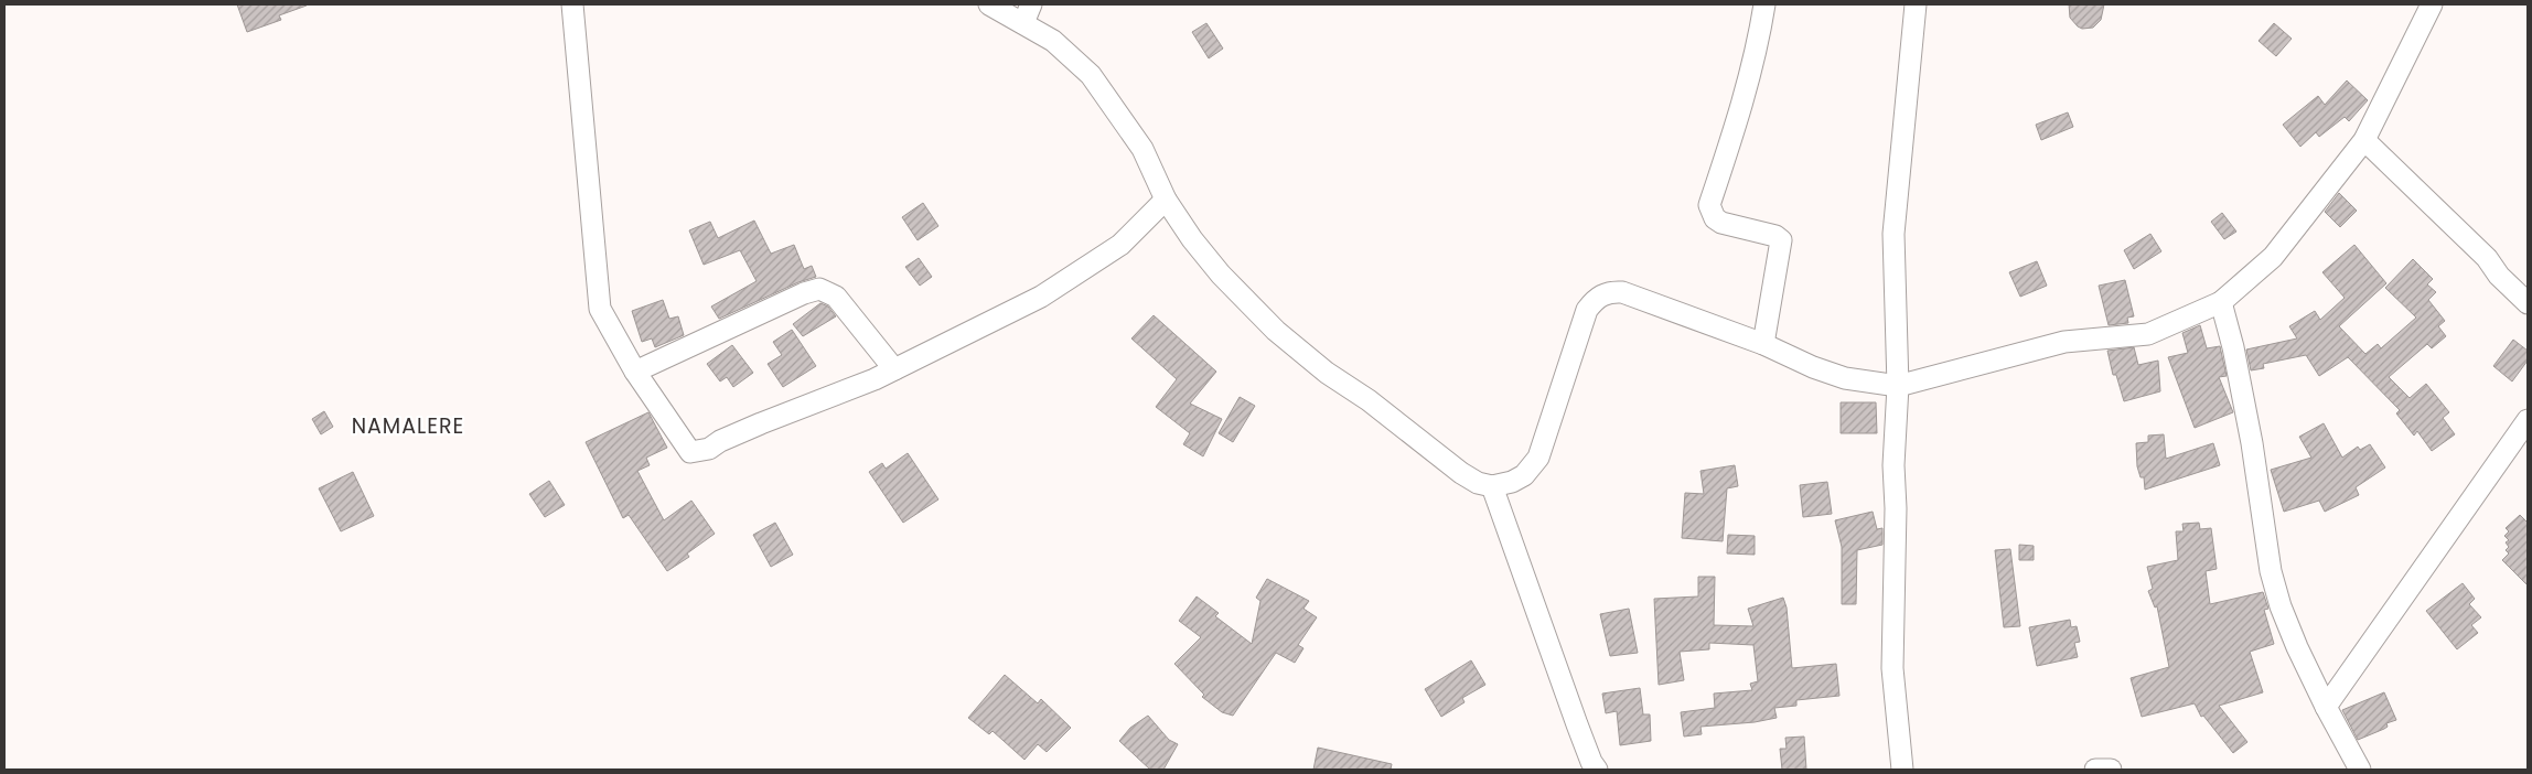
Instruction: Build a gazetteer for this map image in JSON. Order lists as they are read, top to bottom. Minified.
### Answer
{"districts":["NAMALERE"]}
